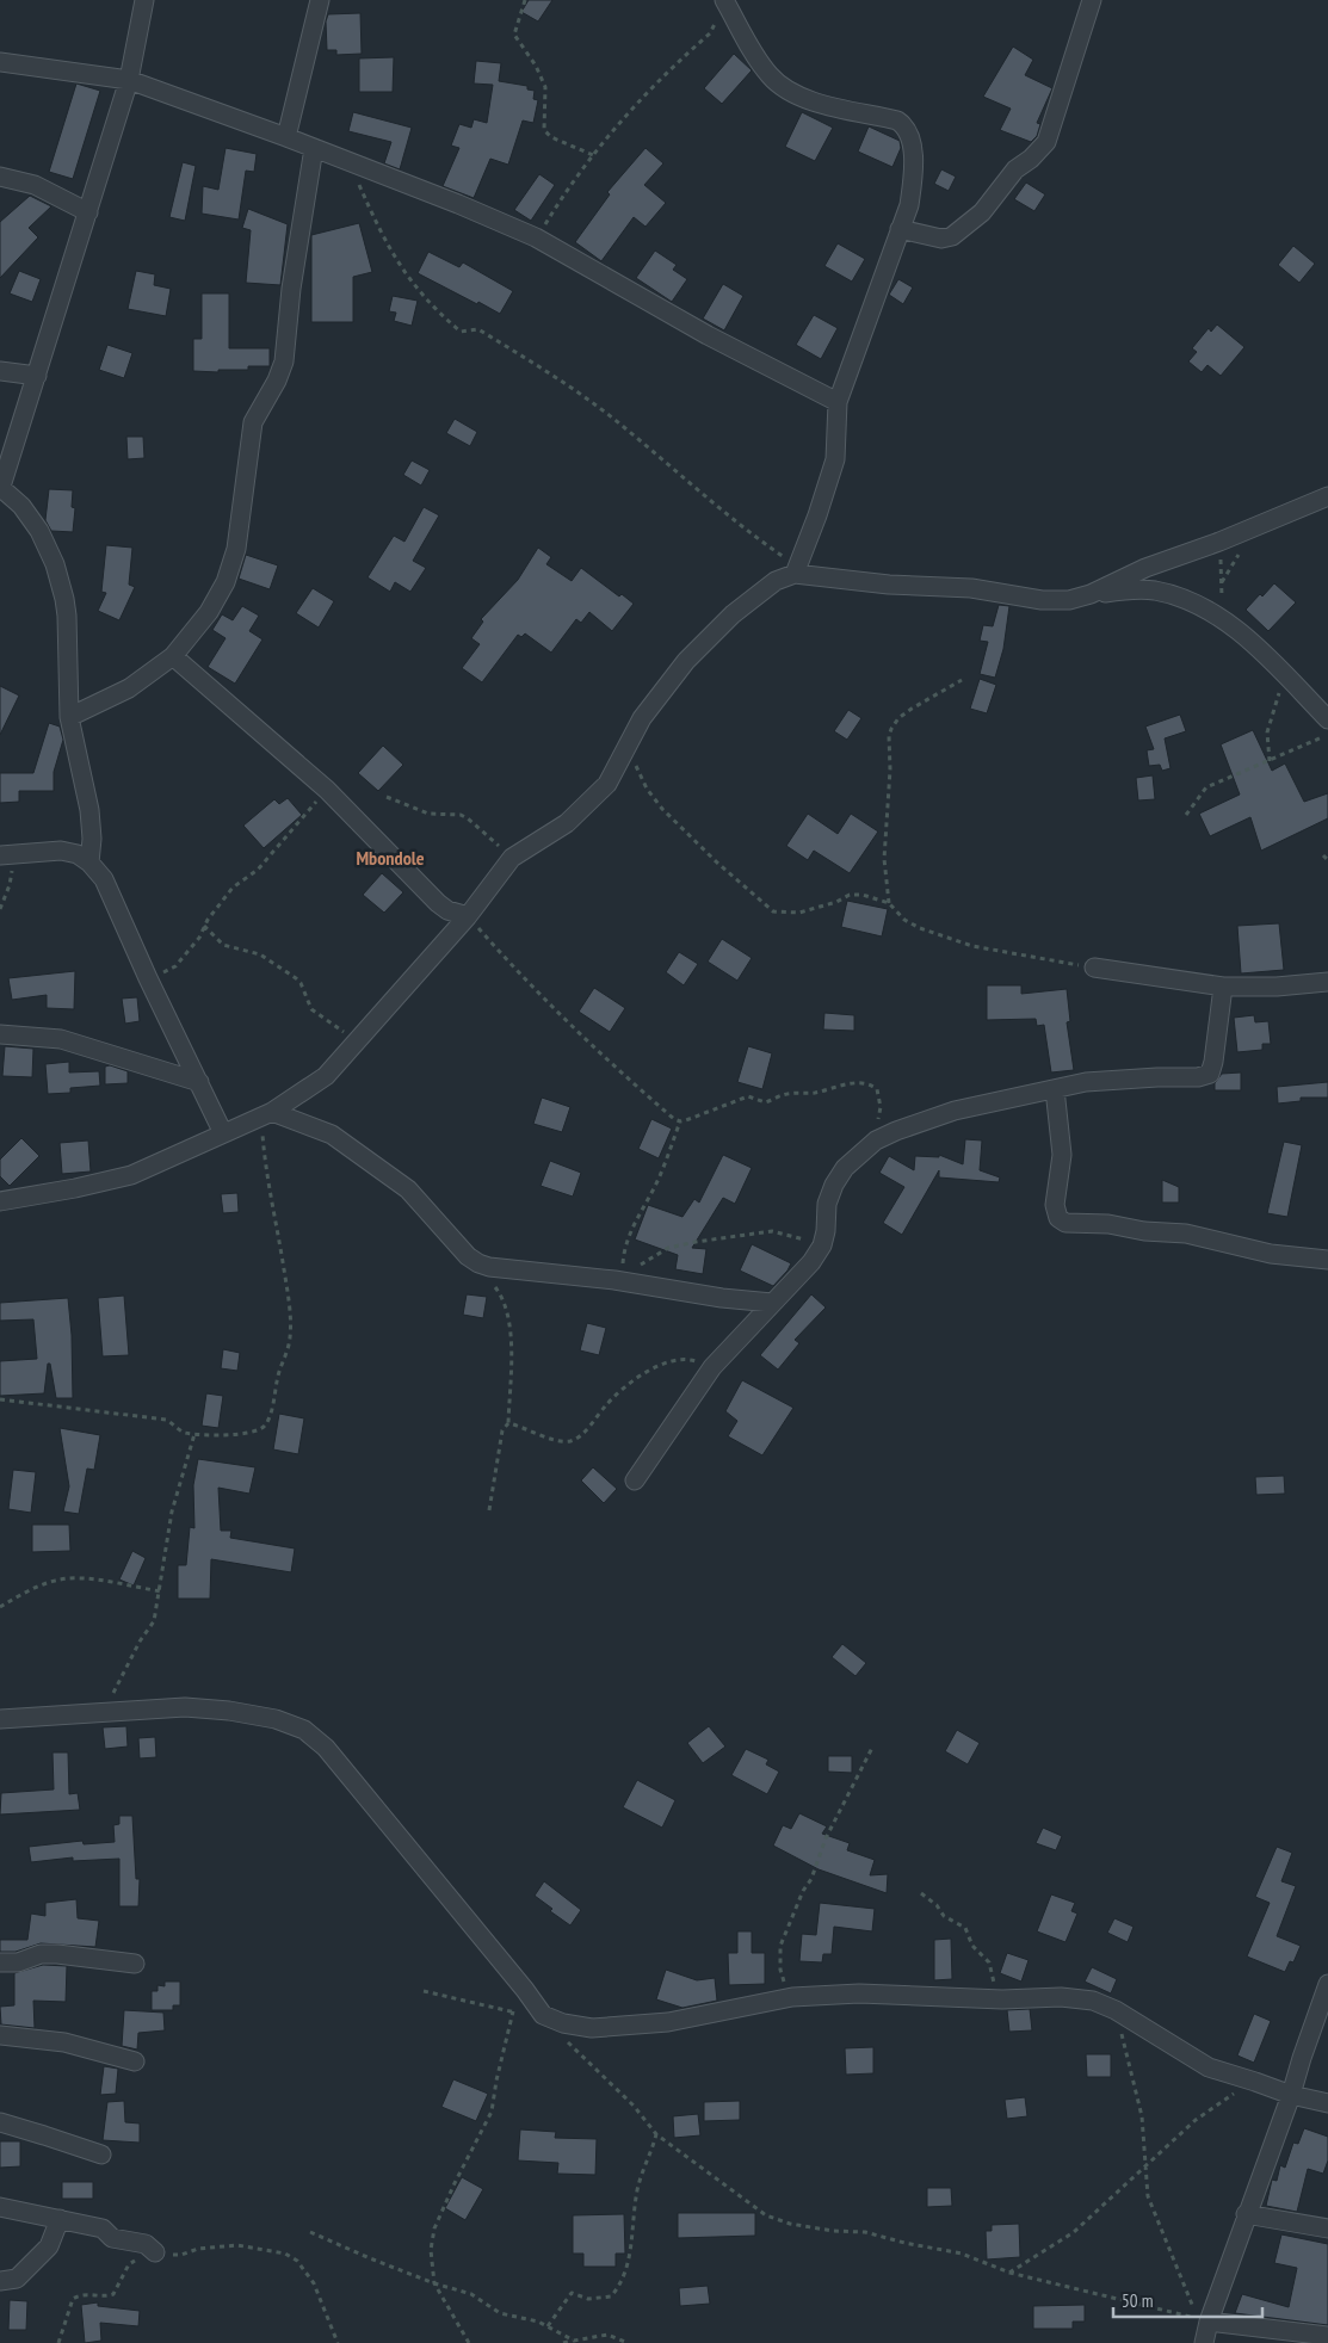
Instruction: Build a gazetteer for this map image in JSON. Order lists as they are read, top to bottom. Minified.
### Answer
{"districts":["Mbondole"],"scale_bar":"50 m"}
